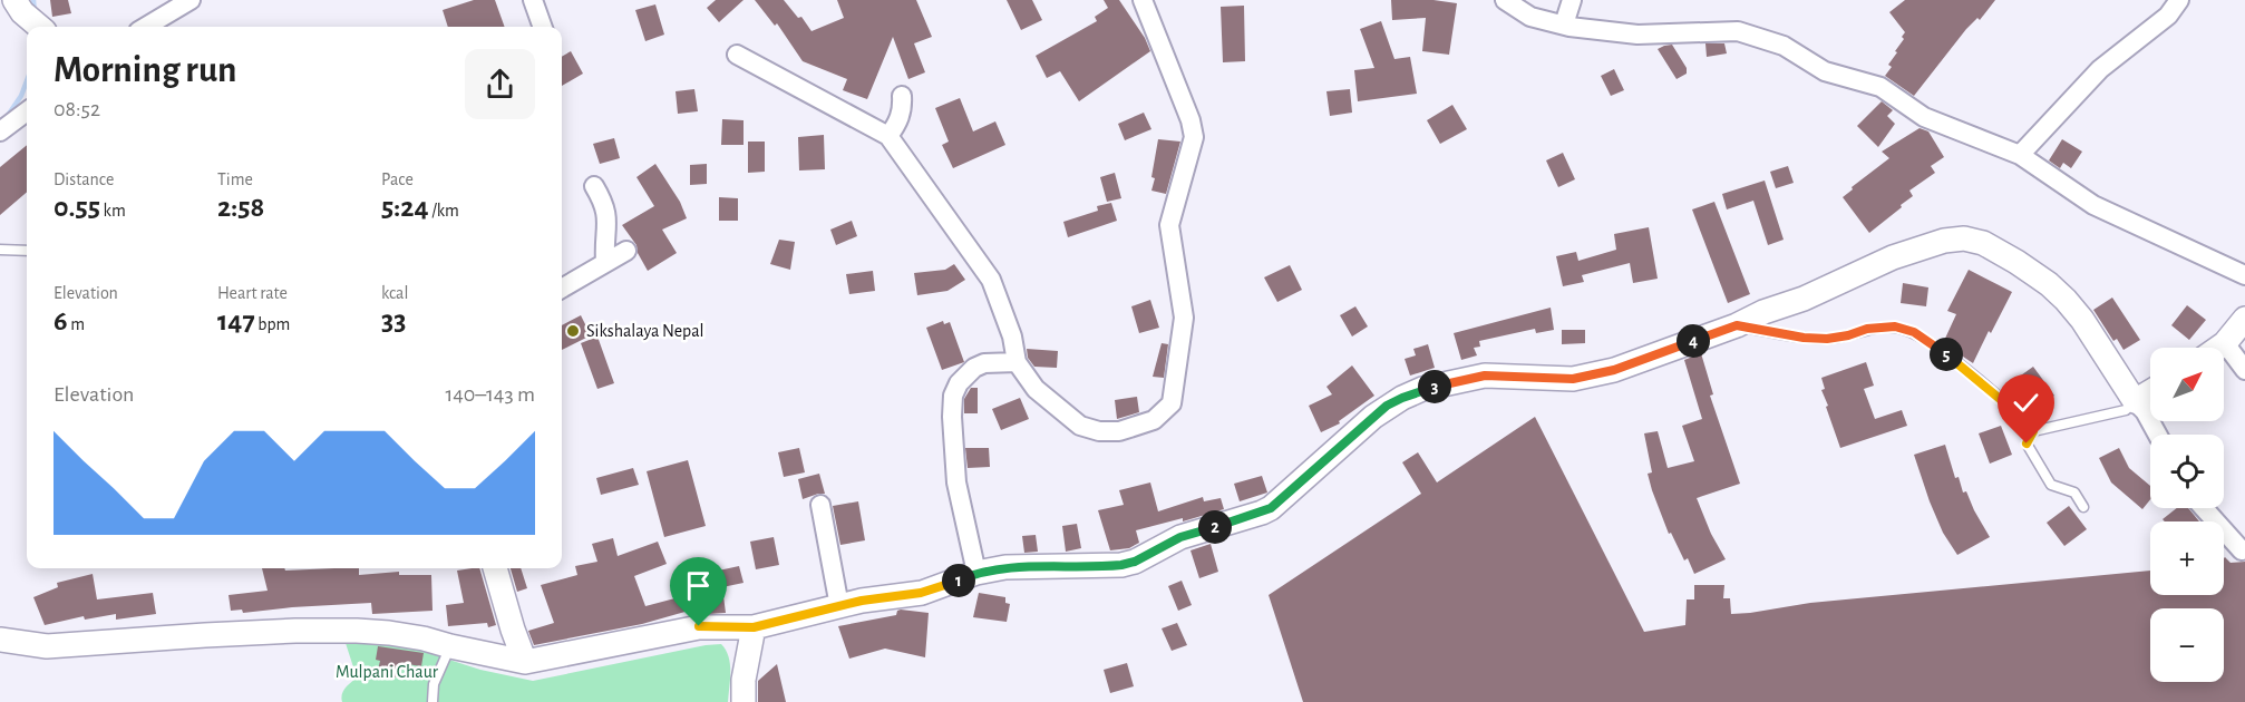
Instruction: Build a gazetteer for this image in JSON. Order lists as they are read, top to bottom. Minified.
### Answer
{"parks":["Mulpani Chaur"],"places":["Sikshalaya Nepal"],"north":"top right","page":{"heading":["Morning run","08:52"],"stats":[["Distance","0.55 km"],["Time","2:58"],["Pace","5:24 /km"],["Elevation","6 m"],["Heart rate","147 bpm"],["kcal","33"]],"pins":["4","5","3","2","1"],"map_buttons":["+","−"],"chart":["Elevation","140–143 m"]}}
